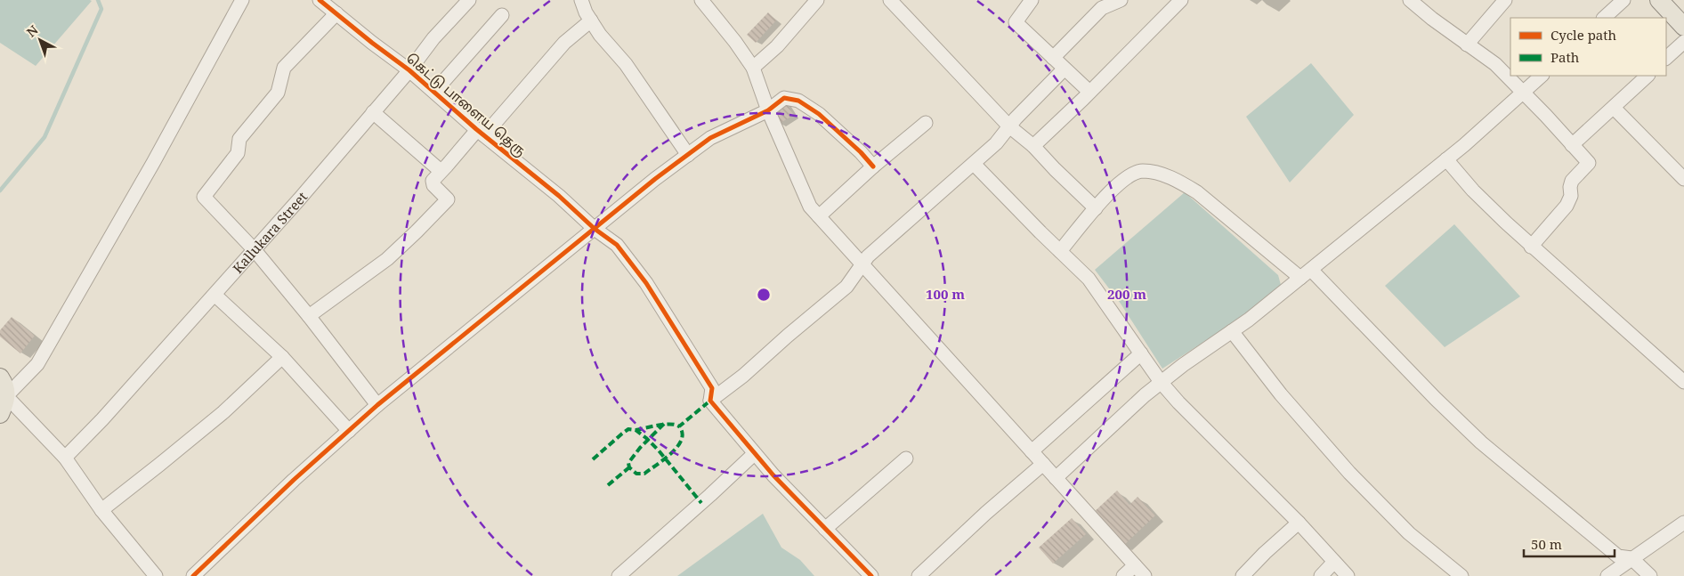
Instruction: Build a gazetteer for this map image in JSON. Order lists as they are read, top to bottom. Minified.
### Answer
{"streets":{"street":["கெட்டு பாளைய தெரு","Kallukara Street"]},"crossings":[["கெட்டு பாளைய தெரு","Kallukara Street"]],"legend":["Cycle path","Path"],"scale_bar":"50 m","north":"top left","rings":["100 m","200 m"]}
